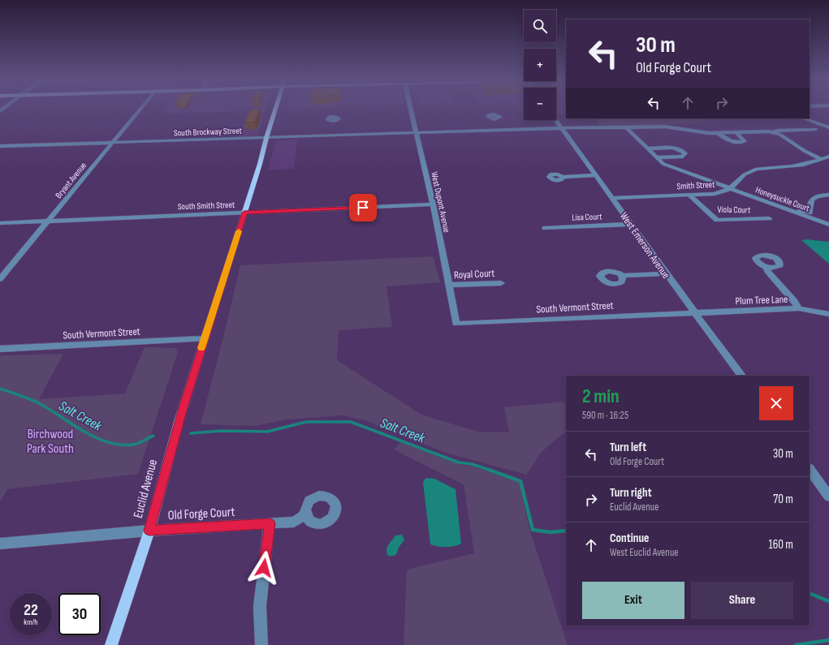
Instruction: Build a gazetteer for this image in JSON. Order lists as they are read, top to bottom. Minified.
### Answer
{"streets":{"main road":["Euclid Avenue"],"street":["South Brockway Street","Bryant Avenue","Smith Street","Honeysuckle Court","West Dupont Avenue","South Smith Street","Viola Court","Lisa Court","West Emerson Avenue","Royal Court","Plum Tree Lane","South Vermont Street","Old Forge Court"]},"crossings":[["South Brockway Street","Bryant Avenue"],["South Brockway Street","Honeysuckle Court"],["South Brockway Street","West Dupont Avenue"],["South Brockway Street","West Emerson Avenue"],["South Brockway Street","Euclid Avenue"],["Bryant Avenue","South Smith Street"],["Smith Street","Honeysuckle Court"],["Smith Street","Viola Court"],["Smith Street","West Emerson Avenue"],["West Dupont Avenue","South Smith Street"],["West Dupont Avenue","Royal Court"],["West Dupont Avenue","South Vermont Street"],["South Smith Street","Euclid Avenue"],["Lisa Court","West Emerson Avenue"],["West Emerson Avenue","Plum Tree Lane"],["West Emerson Avenue","South Vermont Street"],["Plum Tree Lane","South Vermont Street"],["South Vermont Street","Euclid Avenue"],["Euclid Avenue","Old Forge Court"]],"water":["Salt Creek"],"parks":["Birchwood Park South"],"page":{"map_buttons":["+","−"],"turn":["30 m","Old Forge Court"],"heading":["2 min","590 m · 16:25"],"list":[{"name":"Turn left","note":"Old Forge Court","value":"30 m"},{"name":"Turn right","note":"Euclid Avenue","value":"70 m"},{"name":"Continue","note":"West Euclid Avenue","value":"160 m"}],"buttons":["Exit","Share"],"speed":"22 km/h","limit":"30"}}
